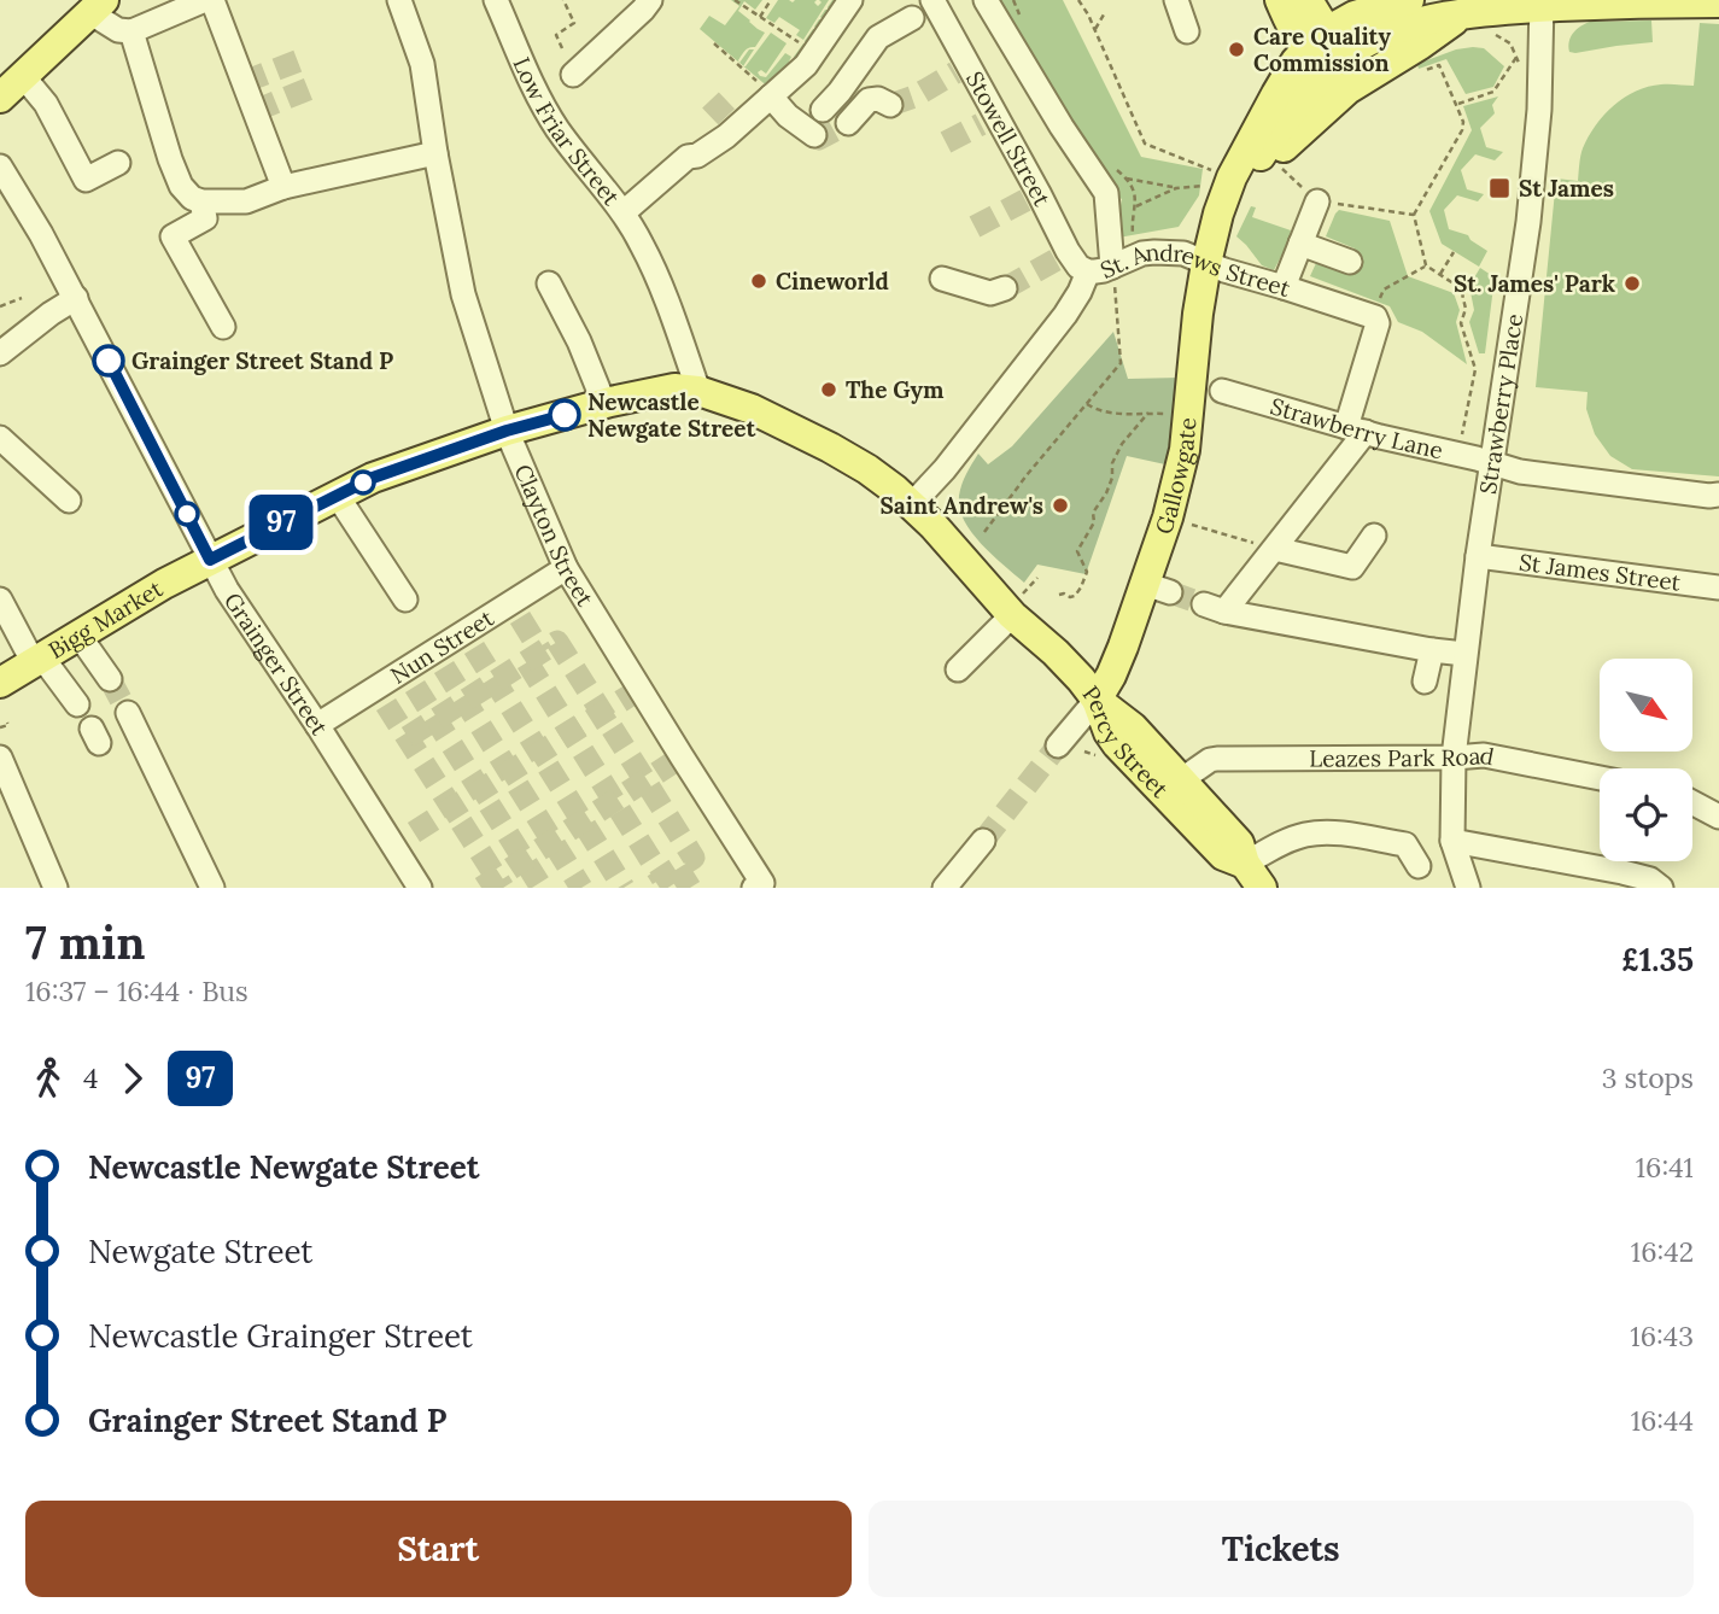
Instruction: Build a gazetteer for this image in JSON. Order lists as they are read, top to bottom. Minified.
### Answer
{"streets":{"main road":["Gallowgate","Bigg Market","Percy Street"],"street":["Low Friar Street","Stowell Street","St. Andrews Street","Strawberry Place","Strawberry Lane","Clayton Street","St James Street","Nun Street","Grainger Street","Leazes Park Road"]},"crossings":[["Low Friar Street","Bigg Market"],["Stowell Street","St. Andrews Street"],["St. Andrews Street","Strawberry Lane"],["St. Andrews Street","Gallowgate"],["Strawberry Place","Strawberry Lane"],["Strawberry Place","Gallowgate"],["Strawberry Place","St James Street"],["Strawberry Place","Leazes Park Road"],["Gallowgate","Percy Street"],["Clayton Street","Bigg Market"],["Clayton Street","Nun Street"],["Bigg Market","Grainger Street"],["Nun Street","Grainger Street"],["Percy Street","Leazes Park Road"]],"places":{"other":["Care Quality Commission","Cineworld","St. James' Park","Grainger Street Stand P","The Gym","Newcastle Newgate Street","Saint Andrew's"],"transit":["St James"]},"lines":["bus line 97"],"north":"bottom right","page":{"on_map":"97","heading":["7 min","16:37 – 16:44 · Bus","£1.35"],"legs":["4","97","3 stops"],"list":[{"name":"Newcastle Newgate Street","value":"16:41"},{"name":"Newgate Street","value":"16:42"},{"name":"Newcastle Grainger Street","value":"16:43"},{"name":"Grainger Street Stand P","value":"16:44"}],"buttons":["Start","Tickets"]}}
